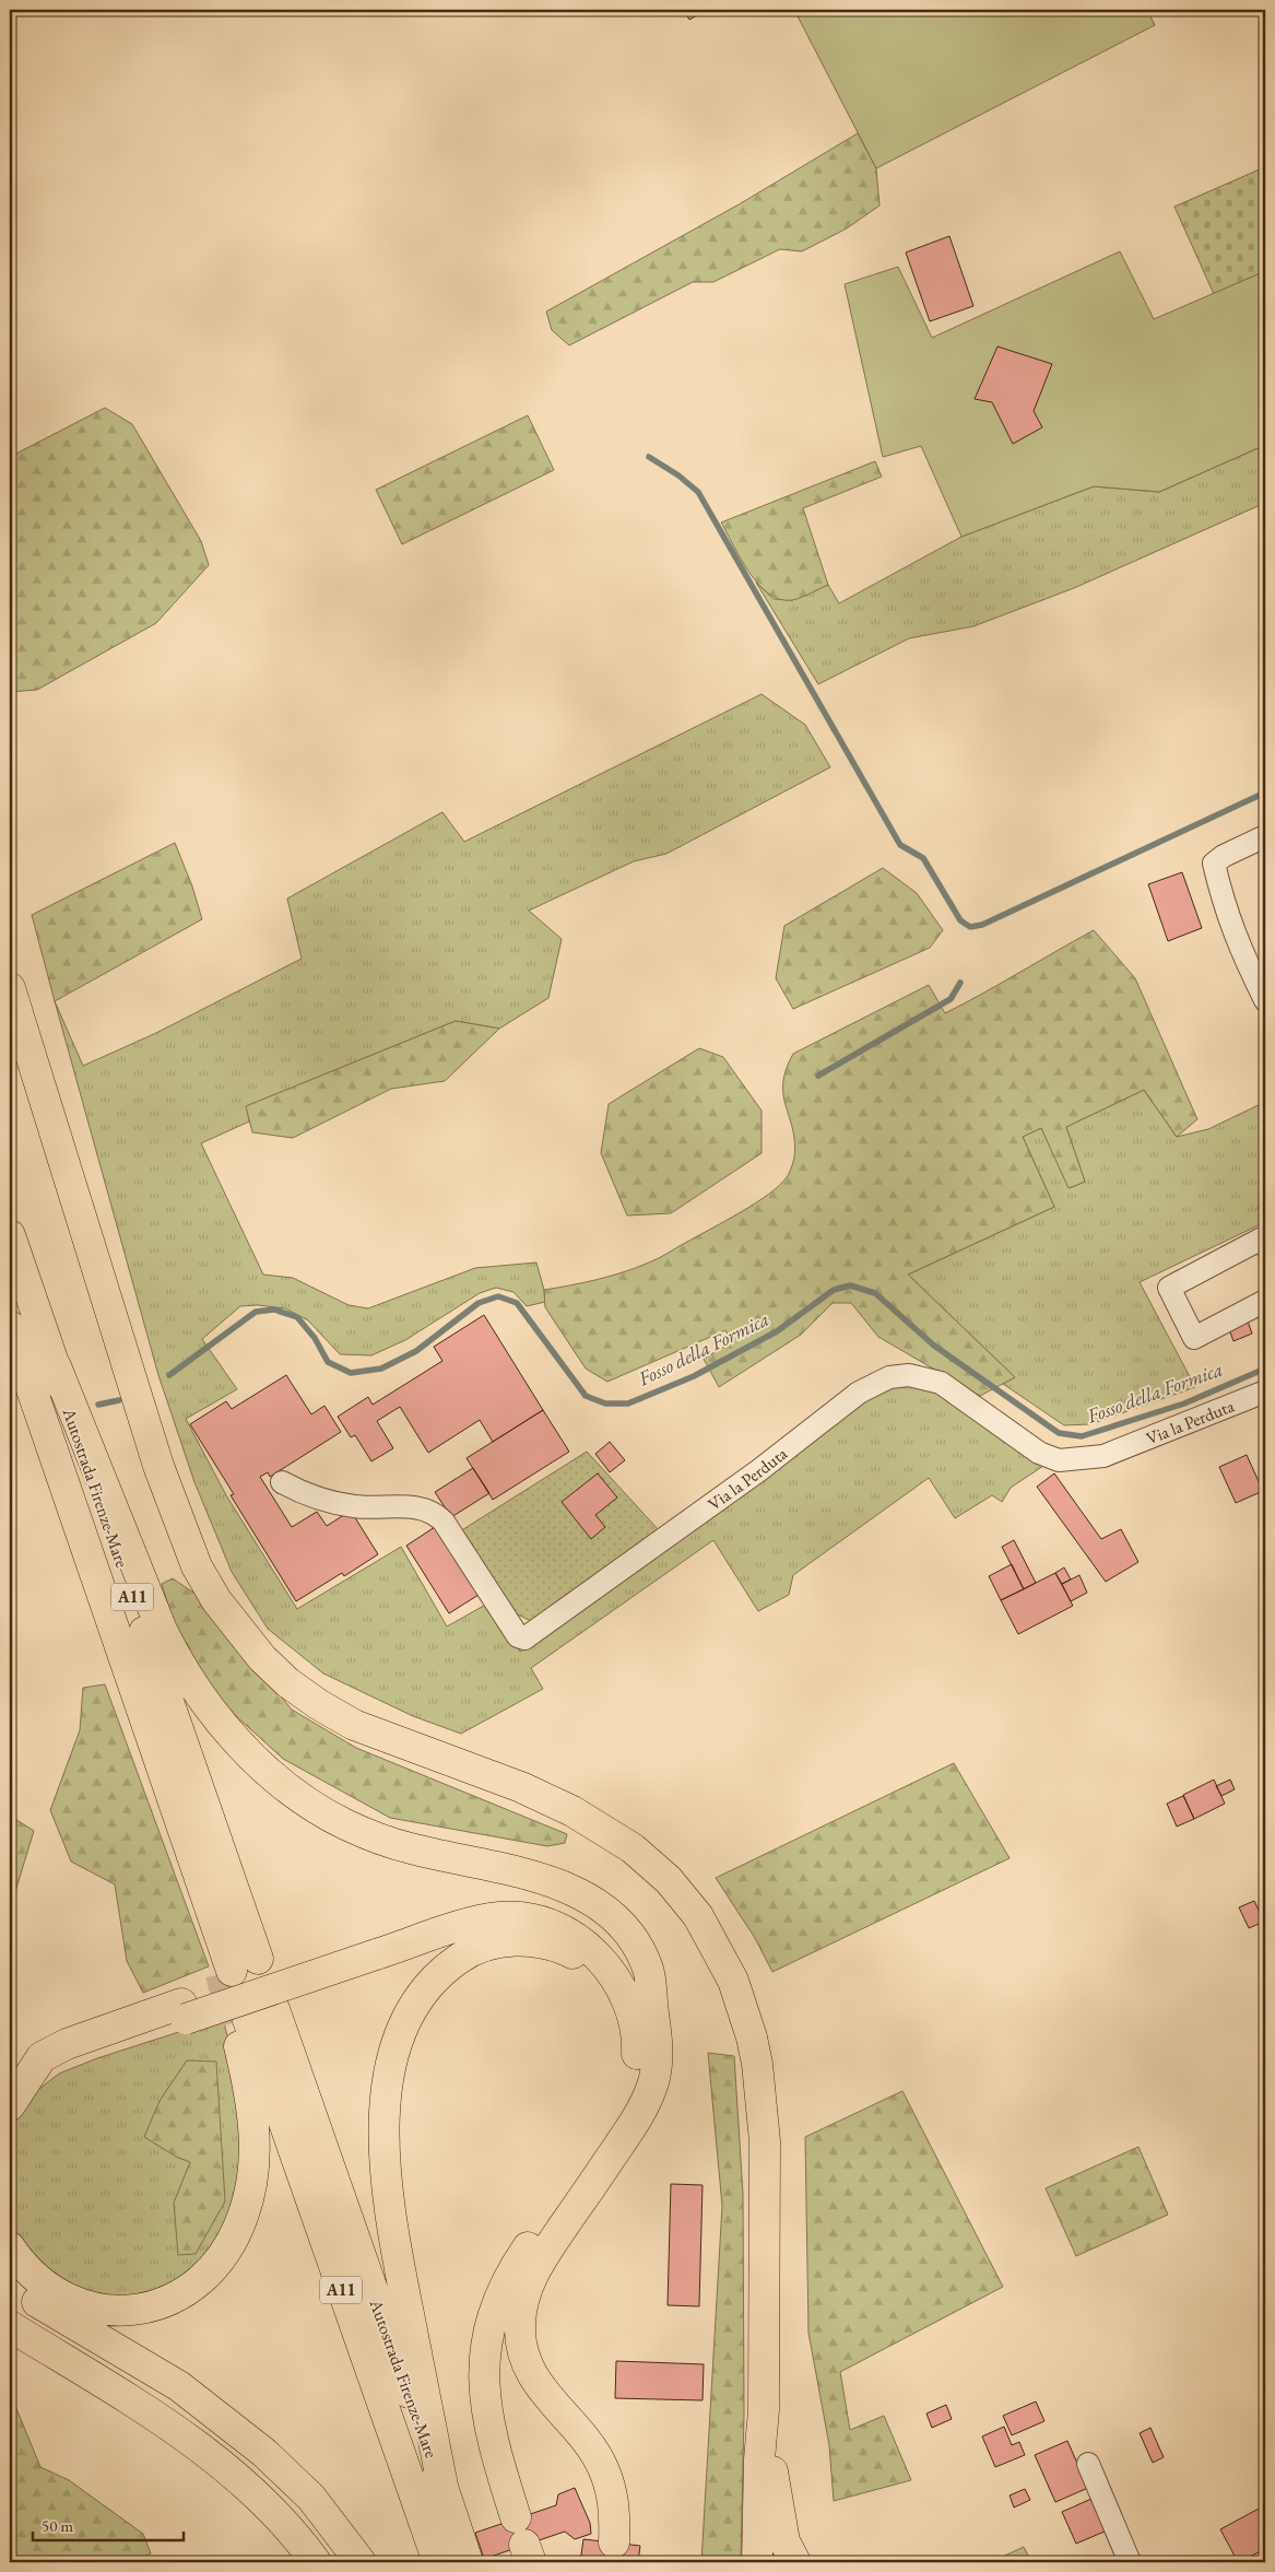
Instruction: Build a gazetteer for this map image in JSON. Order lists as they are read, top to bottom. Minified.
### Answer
{"streets":{"main road":["Autostrada Firenze-Mare","A11"],"street":["Via la Perduta"]},"water":["Fosso della Formica"],"scale_bar":"50 m"}
